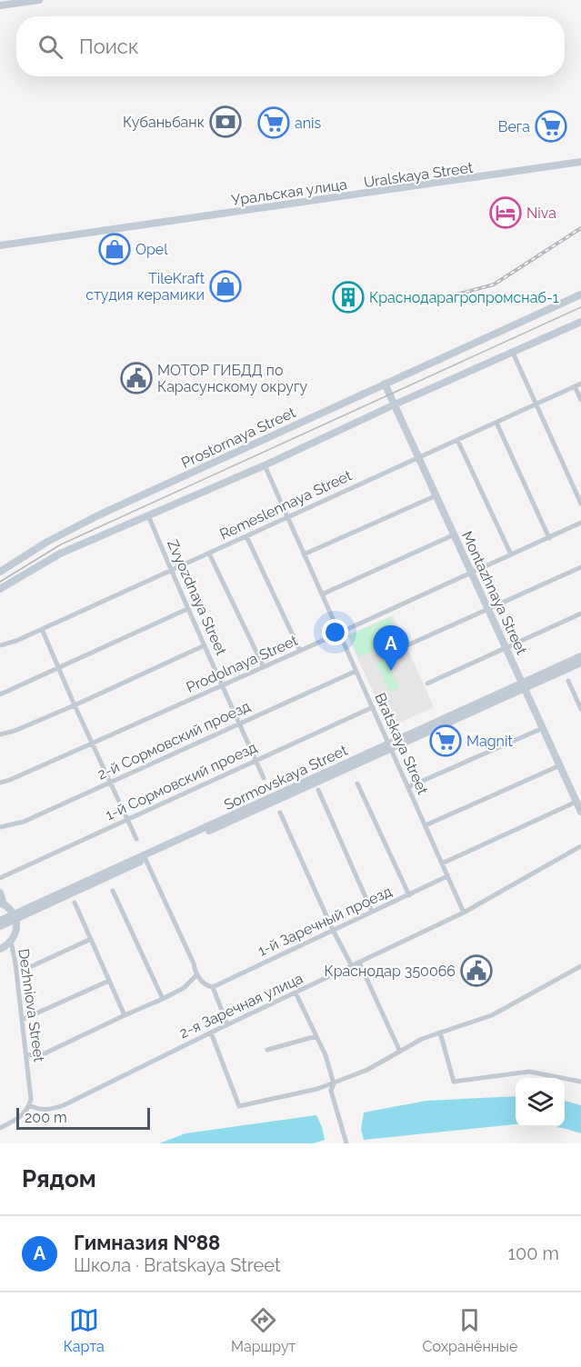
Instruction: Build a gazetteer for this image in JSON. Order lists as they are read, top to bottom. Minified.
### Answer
{"streets":{"street":["Uralskaya Street","Prostornaya Street","Remeslennaya Street","Montazhnaya Street","Zvyozdnaya Street","Prodolnaya Street","2-й Сормовский проезд","Bratskaya Street","Sormovskaya Street","1-й Сормовский проезд","1-й Заречный проезд","Dezhniova Street","2-я Заречная улица"]},"crossings":[["Prostornaya Street","Montazhnaya Street"],["Remeslennaya Street","Montazhnaya Street"],["Remeslennaya Street","Zvyozdnaya Street"],["Remeslennaya Street","Bratskaya Street"],["Montazhnaya Street","Prodolnaya Street"],["Montazhnaya Street","Sormovskaya Street"],["Zvyozdnaya Street","Prodolnaya Street"],["Zvyozdnaya Street","2-й Сормовский проезд"],["Zvyozdnaya Street","1-й Сормовский проезд"],["Prodolnaya Street","Bratskaya Street"],["2-й Сормовский проезд","Bratskaya Street"],["Bratskaya Street","Sormovskaya Street"],["Bratskaya Street","1-й Сормовский проезд"],["Bratskaya Street","1-й Заречный проезд"],["Bratskaya Street","2-я Заречная улица"],["Dezhniova Street","2-я Заречная улица"]],"places":{"bank":["Кубаньбанк"],"supermarket":["anis","Вега","Magnit"],"hotel":["Niva"],"shop":["Opel","TileKraft студия керамики"],"building":["Краснодарагропромснаб-1"],"public building":["МОТОР ГИБДД по Карасунскому округу","Краснодар 350066"]},"scale_bar":"200 m","page":{"search":"Поиск","pins":"A","scale":"200 m","heading":"Рядом","list":[{"mark":"A","name":"Гимназия №88","note":"Школа · Bratskaya Street","value":"100 m"}],"nav":["Карта","Маршрут","Сохранённые"]}}
